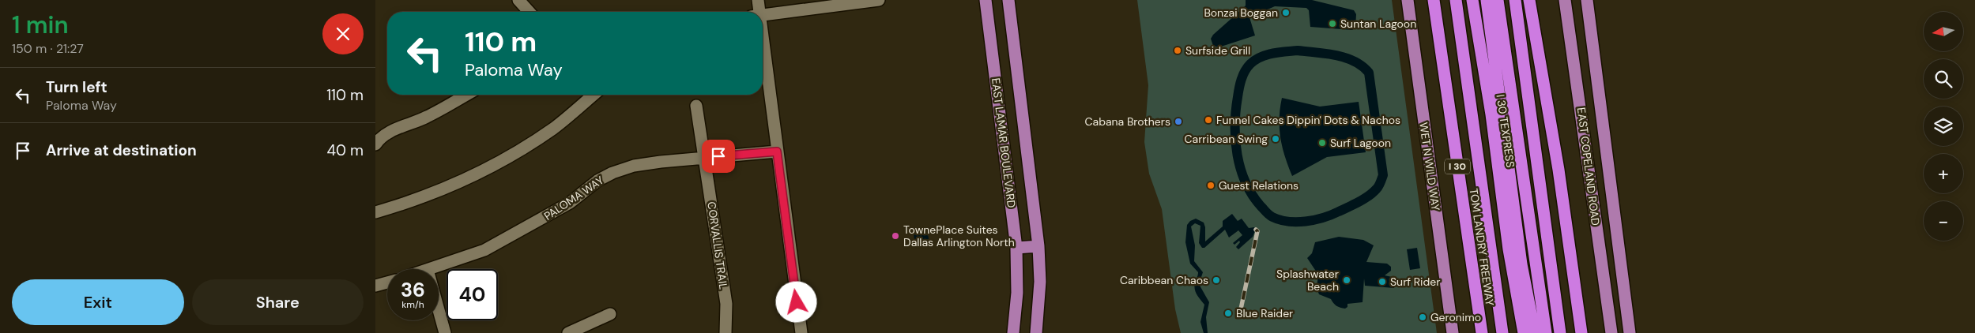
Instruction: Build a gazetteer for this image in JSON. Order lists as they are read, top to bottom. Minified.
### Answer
{"streets":{"highway":["I 30 TEXPRESS","I 30","TOM LANDRY FREEWAY"],"main road":["EAST LAMAR BOULEVARD","WET N WILD WAY","EAST COPELAND ROAD"],"street":["PALOMA WAY","CORVALLIS TRAIL"]},"crossings":[["PALOMA WAY","CORVALLIS TRAIL"]],"places":["Bonzai Boggan","Suntan Lagoon","Surfside Grill","Funnel Cakes Dippin' Dots & Nachos","Cabana Brothers","Carribean Swing","Surf Lagoon","Guest Relations","TownePlace Suites Dallas Arlington North","Caribbean Chaos","Splashwater Beach","Surf Rider","Blue Raider","Geronimo"],"north":"left","page":{"heading":["1 min","150 m · 21:27"],"map_buttons":["+","−"],"turn":["110 m","Paloma Way"],"list":[{"name":"Turn left","note":"Paloma Way","value":"110 m"},{"name":"Arrive at destination","value":"40 m"}],"speed":"36 km/h","limit":"40","buttons":["Exit","Share"]}}
